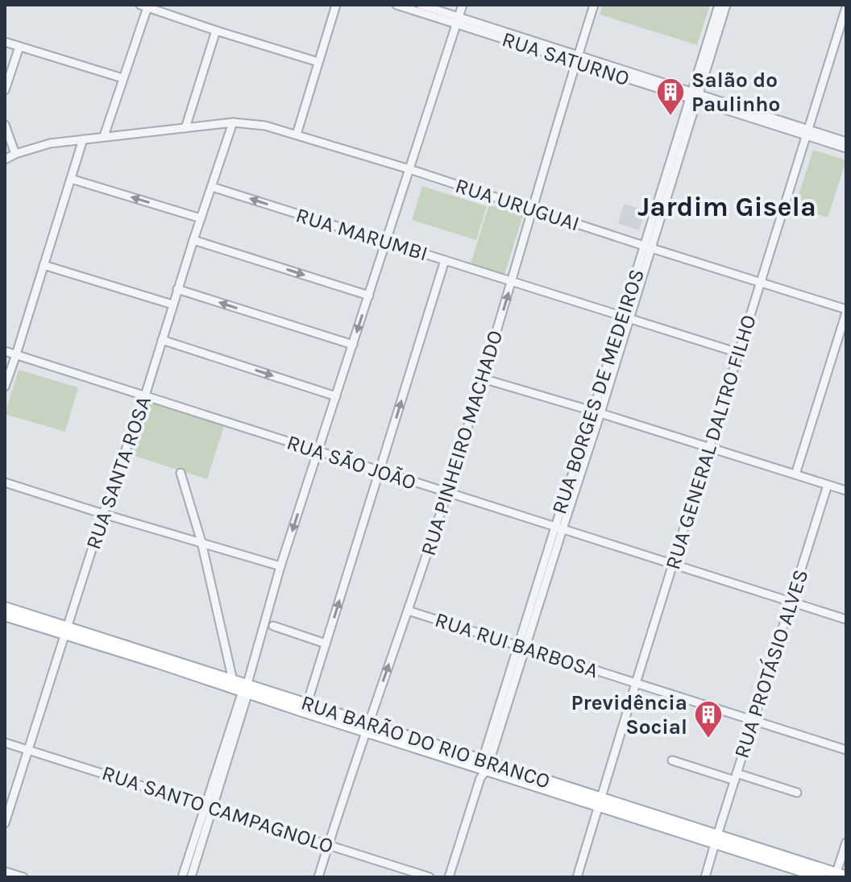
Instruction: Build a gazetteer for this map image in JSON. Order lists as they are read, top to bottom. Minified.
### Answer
{"streets":{"main road":["RUA BARÃO DO RIO BRANCO"],"street":["RUA SATURNO","RUA URUGUAI","RUA MARUMBI","RUA BORGES DE MEDEIROS","RUA GENERAL DALTRO FILHO","RUA PINHEIRO MACHADO","RUA SÃO JOÃO","RUA SANTA ROSA","RUA RUI BARBOSA","RUA PROTÁSIO ALVES","RUA SANTO CAMPAGNOLO"]},"crossings":[["RUA SATURNO","RUA BORGES DE MEDEIROS"],["RUA SATURNO","RUA GENERAL DALTRO FILHO"],["RUA SATURNO","RUA PINHEIRO MACHADO"],["RUA URUGUAI","RUA BORGES DE MEDEIROS"],["RUA URUGUAI","RUA GENERAL DALTRO FILHO"],["RUA URUGUAI","RUA PINHEIRO MACHADO"],["RUA URUGUAI","RUA SANTA ROSA"],["RUA MARUMBI","RUA BORGES DE MEDEIROS"],["RUA MARUMBI","RUA GENERAL DALTRO FILHO"],["RUA MARUMBI","RUA PINHEIRO MACHADO"],["RUA MARUMBI","RUA SANTA ROSA"],["RUA BORGES DE MEDEIROS","RUA SÃO JOÃO"],["RUA BORGES DE MEDEIROS","RUA RUI BARBOSA"],["RUA BORGES DE MEDEIROS","RUA BARÃO DO RIO BRANCO"],["RUA GENERAL DALTRO FILHO","RUA SÃO JOÃO"],["RUA GENERAL DALTRO FILHO","RUA RUI BARBOSA"],["RUA GENERAL DALTRO FILHO","RUA BARÃO DO RIO BRANCO"],["RUA PINHEIRO MACHADO","RUA SÃO JOÃO"],["RUA PINHEIRO MACHADO","RUA RUI BARBOSA"],["RUA PINHEIRO MACHADO","RUA BARÃO DO RIO BRANCO"],["RUA PINHEIRO MACHADO","RUA SANTO CAMPAGNOLO"],["RUA SÃO JOÃO","RUA SANTA ROSA"],["RUA SÃO JOÃO","RUA PROTÁSIO ALVES"],["RUA SANTA ROSA","RUA BARÃO DO RIO BRANCO"],["RUA SANTA ROSA","RUA SANTO CAMPAGNOLO"],["RUA RUI BARBOSA","RUA PROTÁSIO ALVES"],["RUA PROTÁSIO ALVES","RUA BARÃO DO RIO BRANCO"]],"districts":["Jardim Gisela"],"places":{"building":["Salão do Paulinho","Previdência Social"]}}
